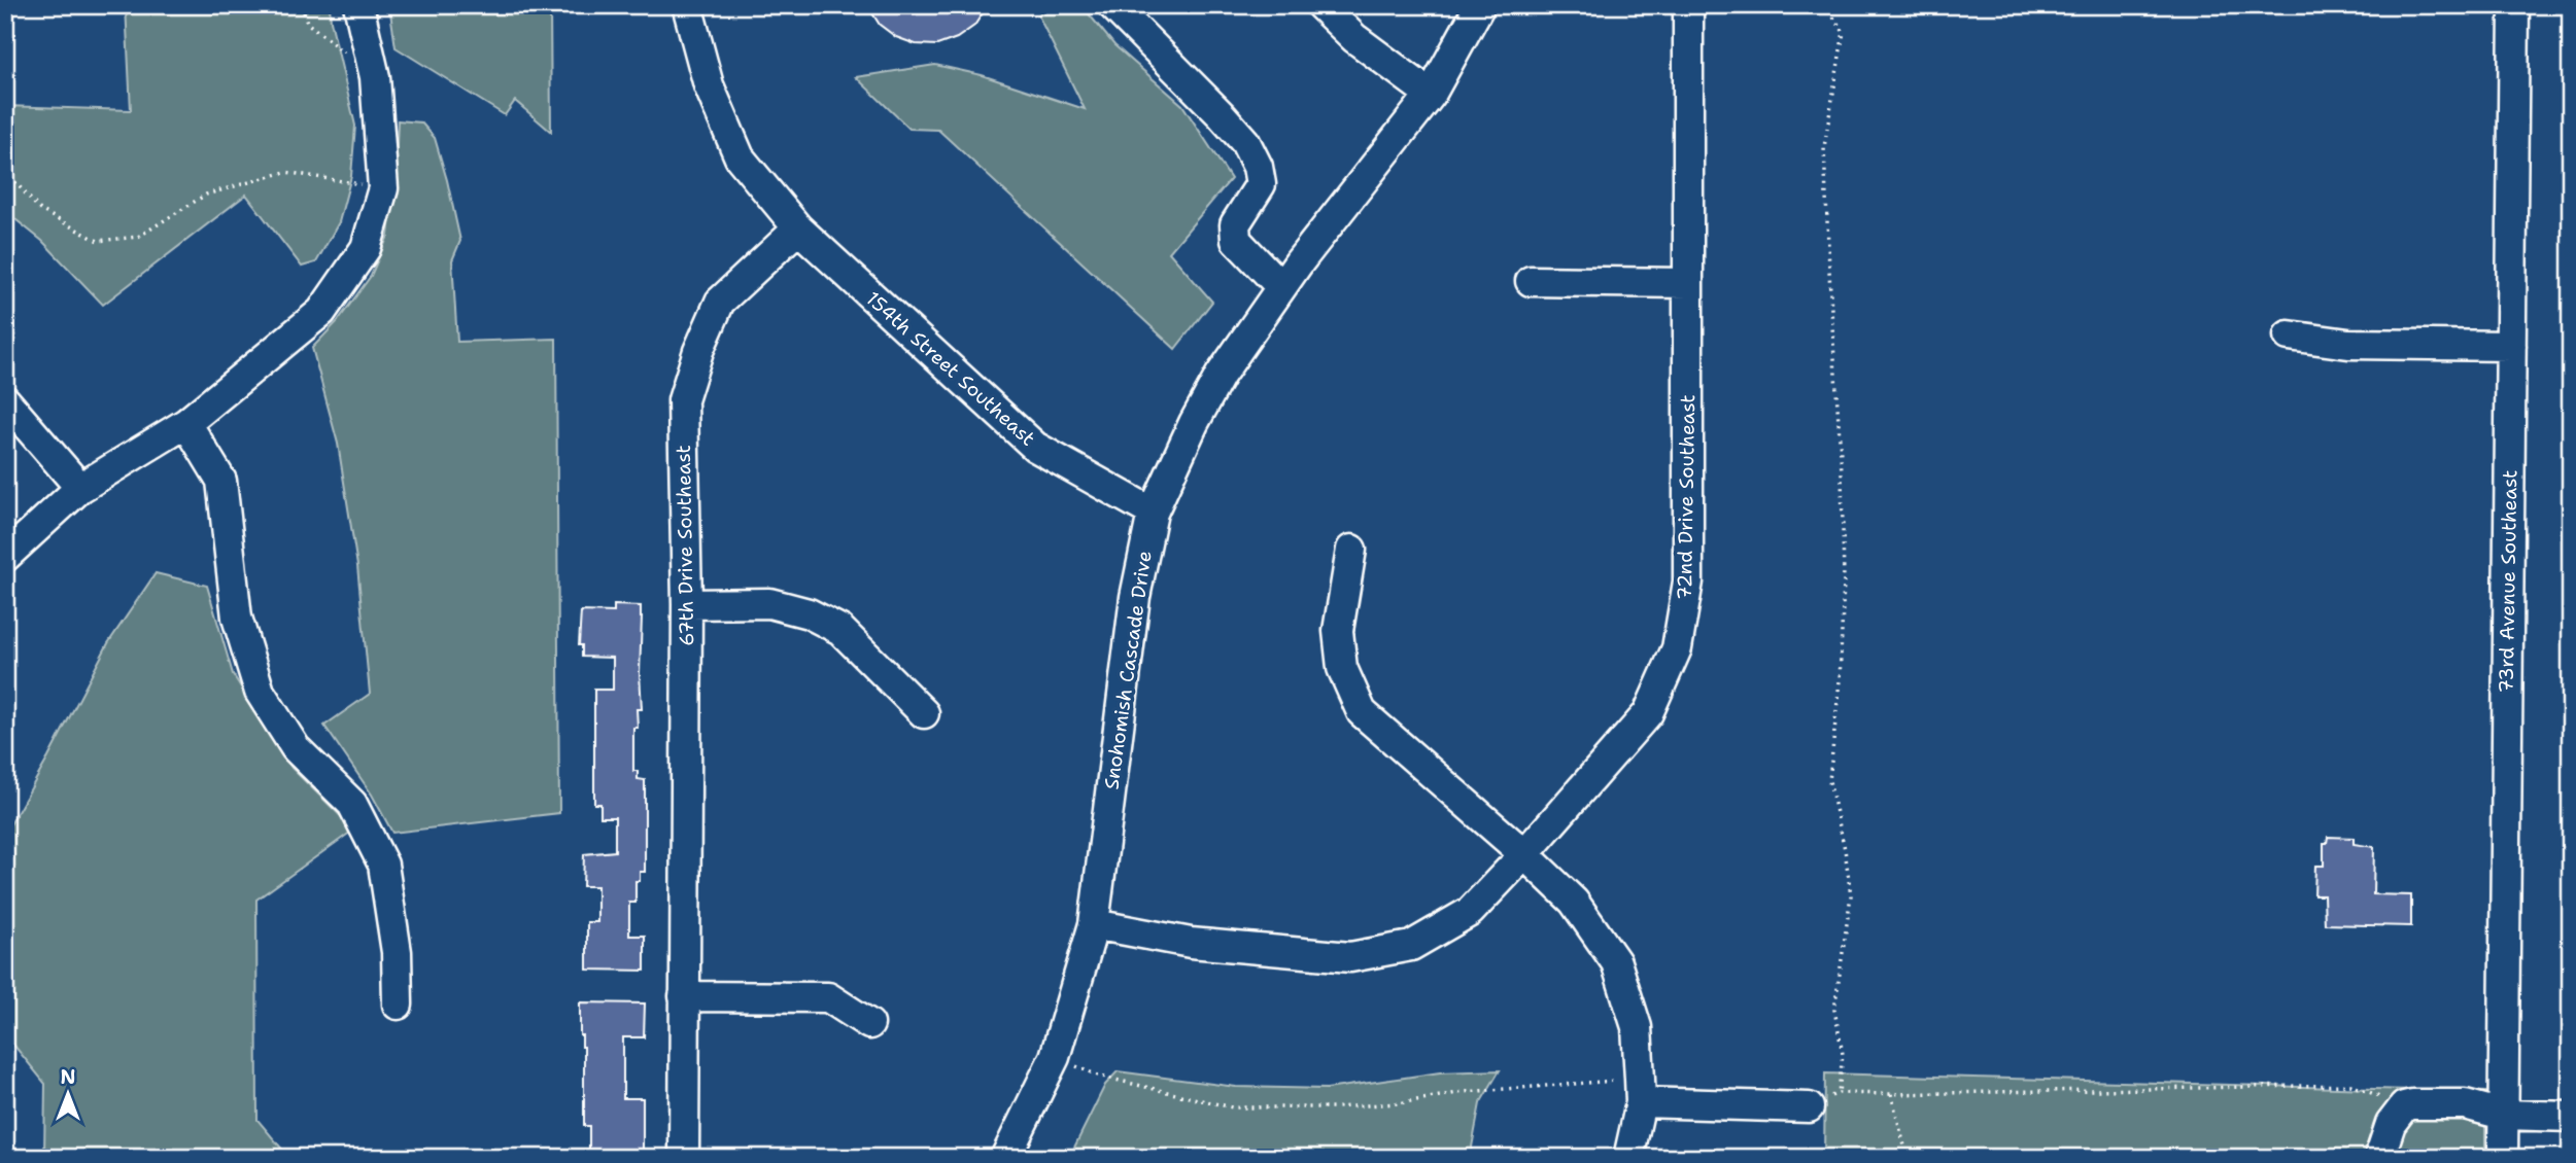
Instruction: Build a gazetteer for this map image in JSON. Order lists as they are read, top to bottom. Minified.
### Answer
{"streets":{"street":["154th Street Southeast","72nd Drive Southeast","67th Drive Southeast","73rd Avenue Southeast","Snohomish Cascade Drive"]},"crossings":[["154th Street Southeast","67th Drive Southeast"],["154th Street Southeast","Snohomish Cascade Drive"],["72nd Drive Southeast","Snohomish Cascade Drive"]],"north":"top"}
